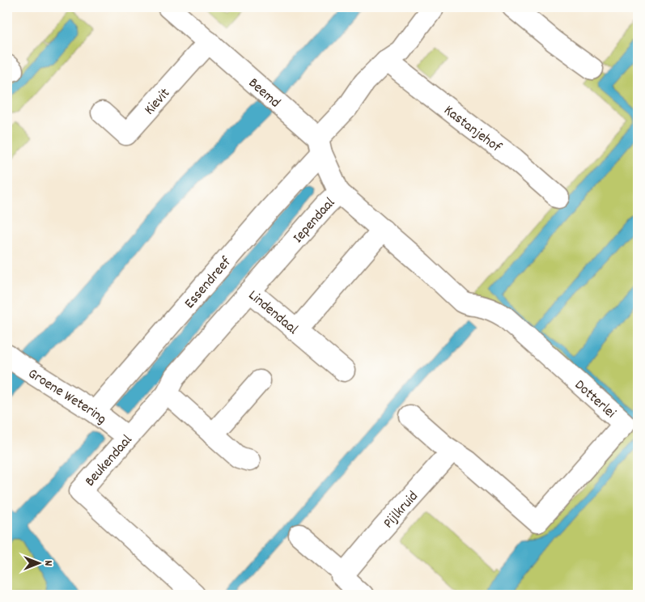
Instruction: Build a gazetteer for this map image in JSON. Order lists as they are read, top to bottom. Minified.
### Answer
{"streets":{"street":["Beemd","Kievit","Kastanjehof","Iependaal","Essendreef","Lindendaal","Groene Wetering","Dotterlei","Beukendaal","Pijlkruid"]},"crossings":[["Beemd","Kievit"],["Beemd","Iependaal"],["Beemd","Essendreef"],["Kastanjehof","Essendreef"],["Iependaal","Lindendaal"],["Iependaal","Dotterlei"],["Essendreef","Groene Wetering"],["Lindendaal","Beukendaal"],["Groene Wetering","Beukendaal"],["Dotterlei","Pijlkruid"]],"north":"right"}
